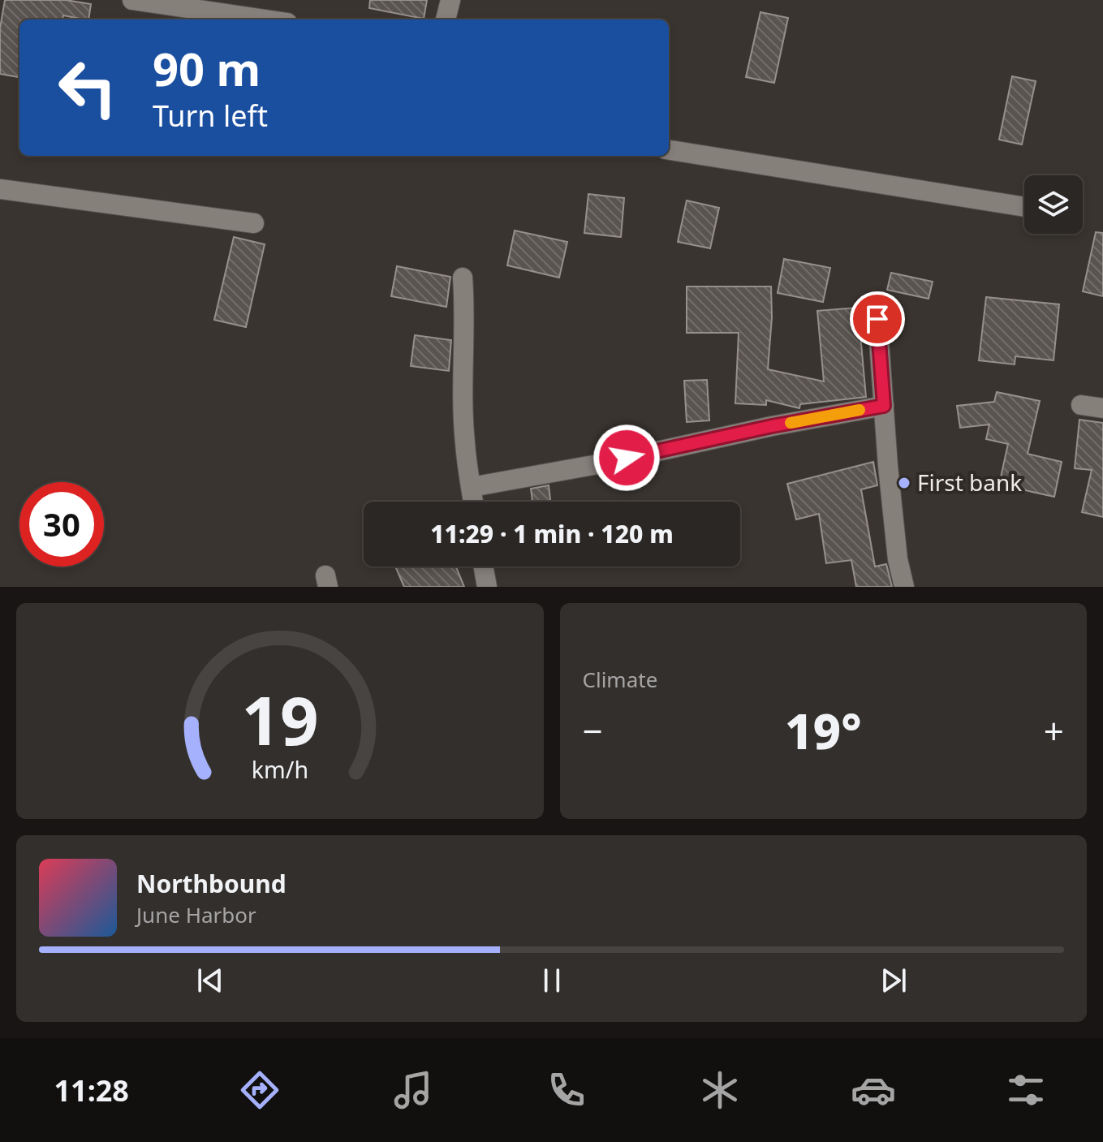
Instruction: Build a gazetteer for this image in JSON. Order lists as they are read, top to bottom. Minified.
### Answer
{"places":["First bank"],"page":{"turn":["90 m","Turn left"],"limit":"30","trip":"11:29 · 1 min · 120 m","tile":"Climate","heat":["−","19°","+"],"song":["Northbound","June Harbor"],"tabs":"11:28","gauge":["19","km/h"]}}
